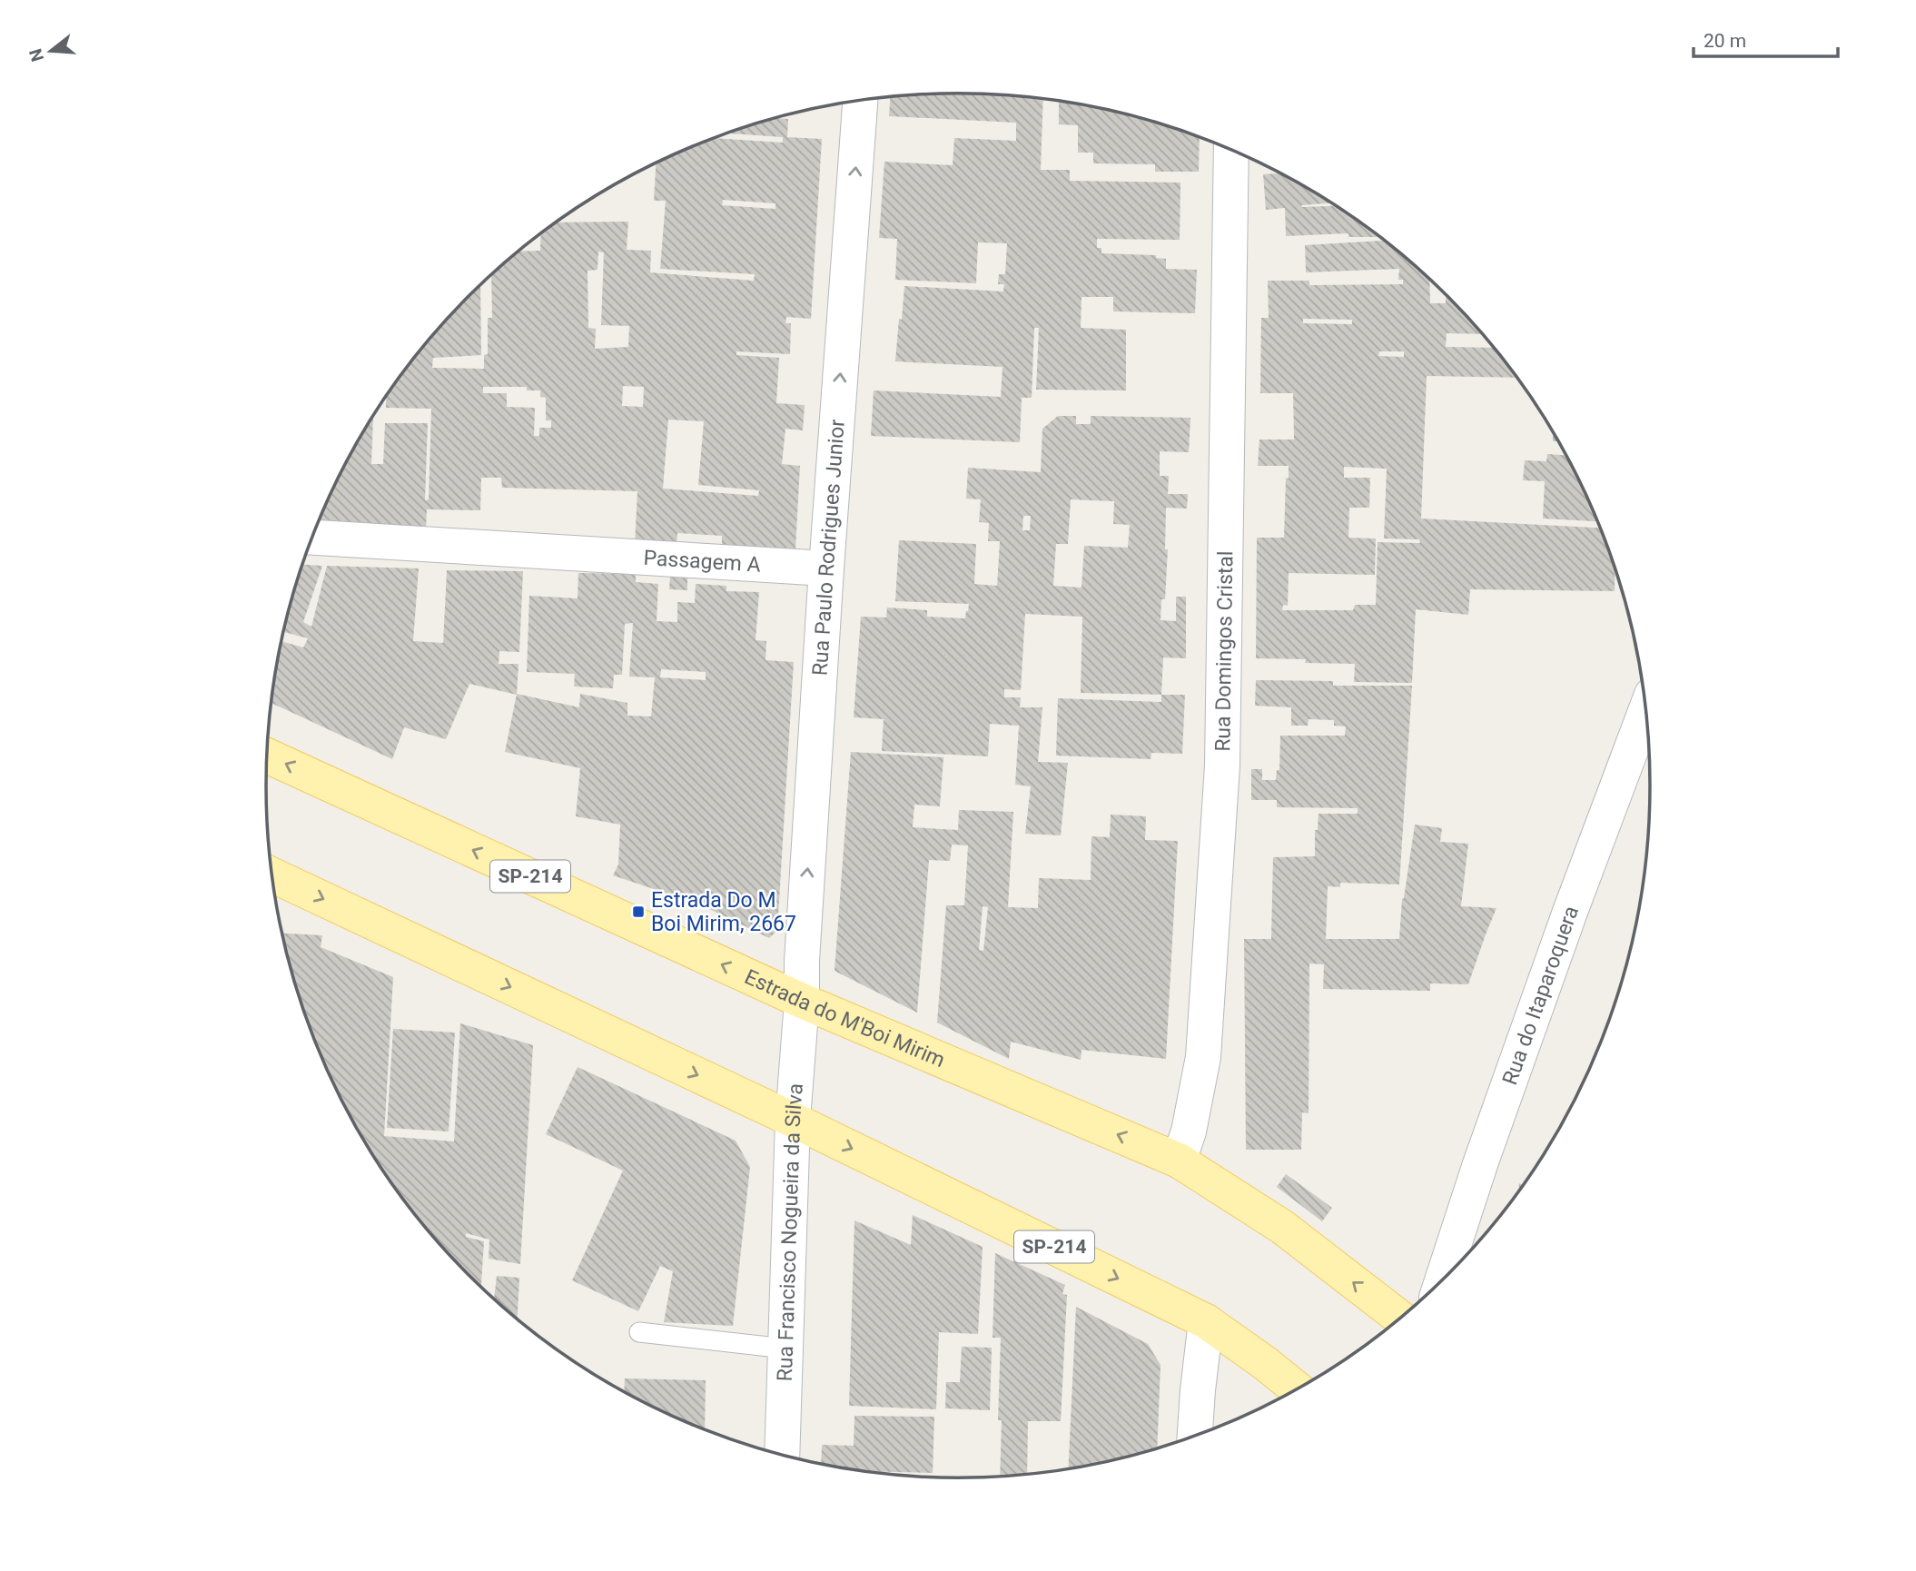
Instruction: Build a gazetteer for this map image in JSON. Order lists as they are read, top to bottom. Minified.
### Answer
{"streets":{"main road":["SP-214","Estrada do M'Boi Mirim"],"street":["Rua Paulo Rodrigues Junior","Passagem A","Rua Domingos Cristal","Rua do Itaparoquera","Rua Francisco Nogueira da Silva"]},"crossings":[["Rua Paulo Rodrigues Junior","Passagem A"],["Rua Paulo Rodrigues Junior","Estrada do M'Boi Mirim"],["Rua Paulo Rodrigues Junior","Rua Francisco Nogueira da Silva"],["Rua Domingos Cristal","Estrada do M'Boi Mirim"],["SP-214","Rua Francisco Nogueira da Silva"],["Estrada do M'Boi Mirim","Rua Francisco Nogueira da Silva"]],"one_way":["Rua Paulo Rodrigues Junior"],"places":{"transit":["Estrada Do M Boi Mirim, 2667"]},"scale_bar":"20 m","north":"left"}
